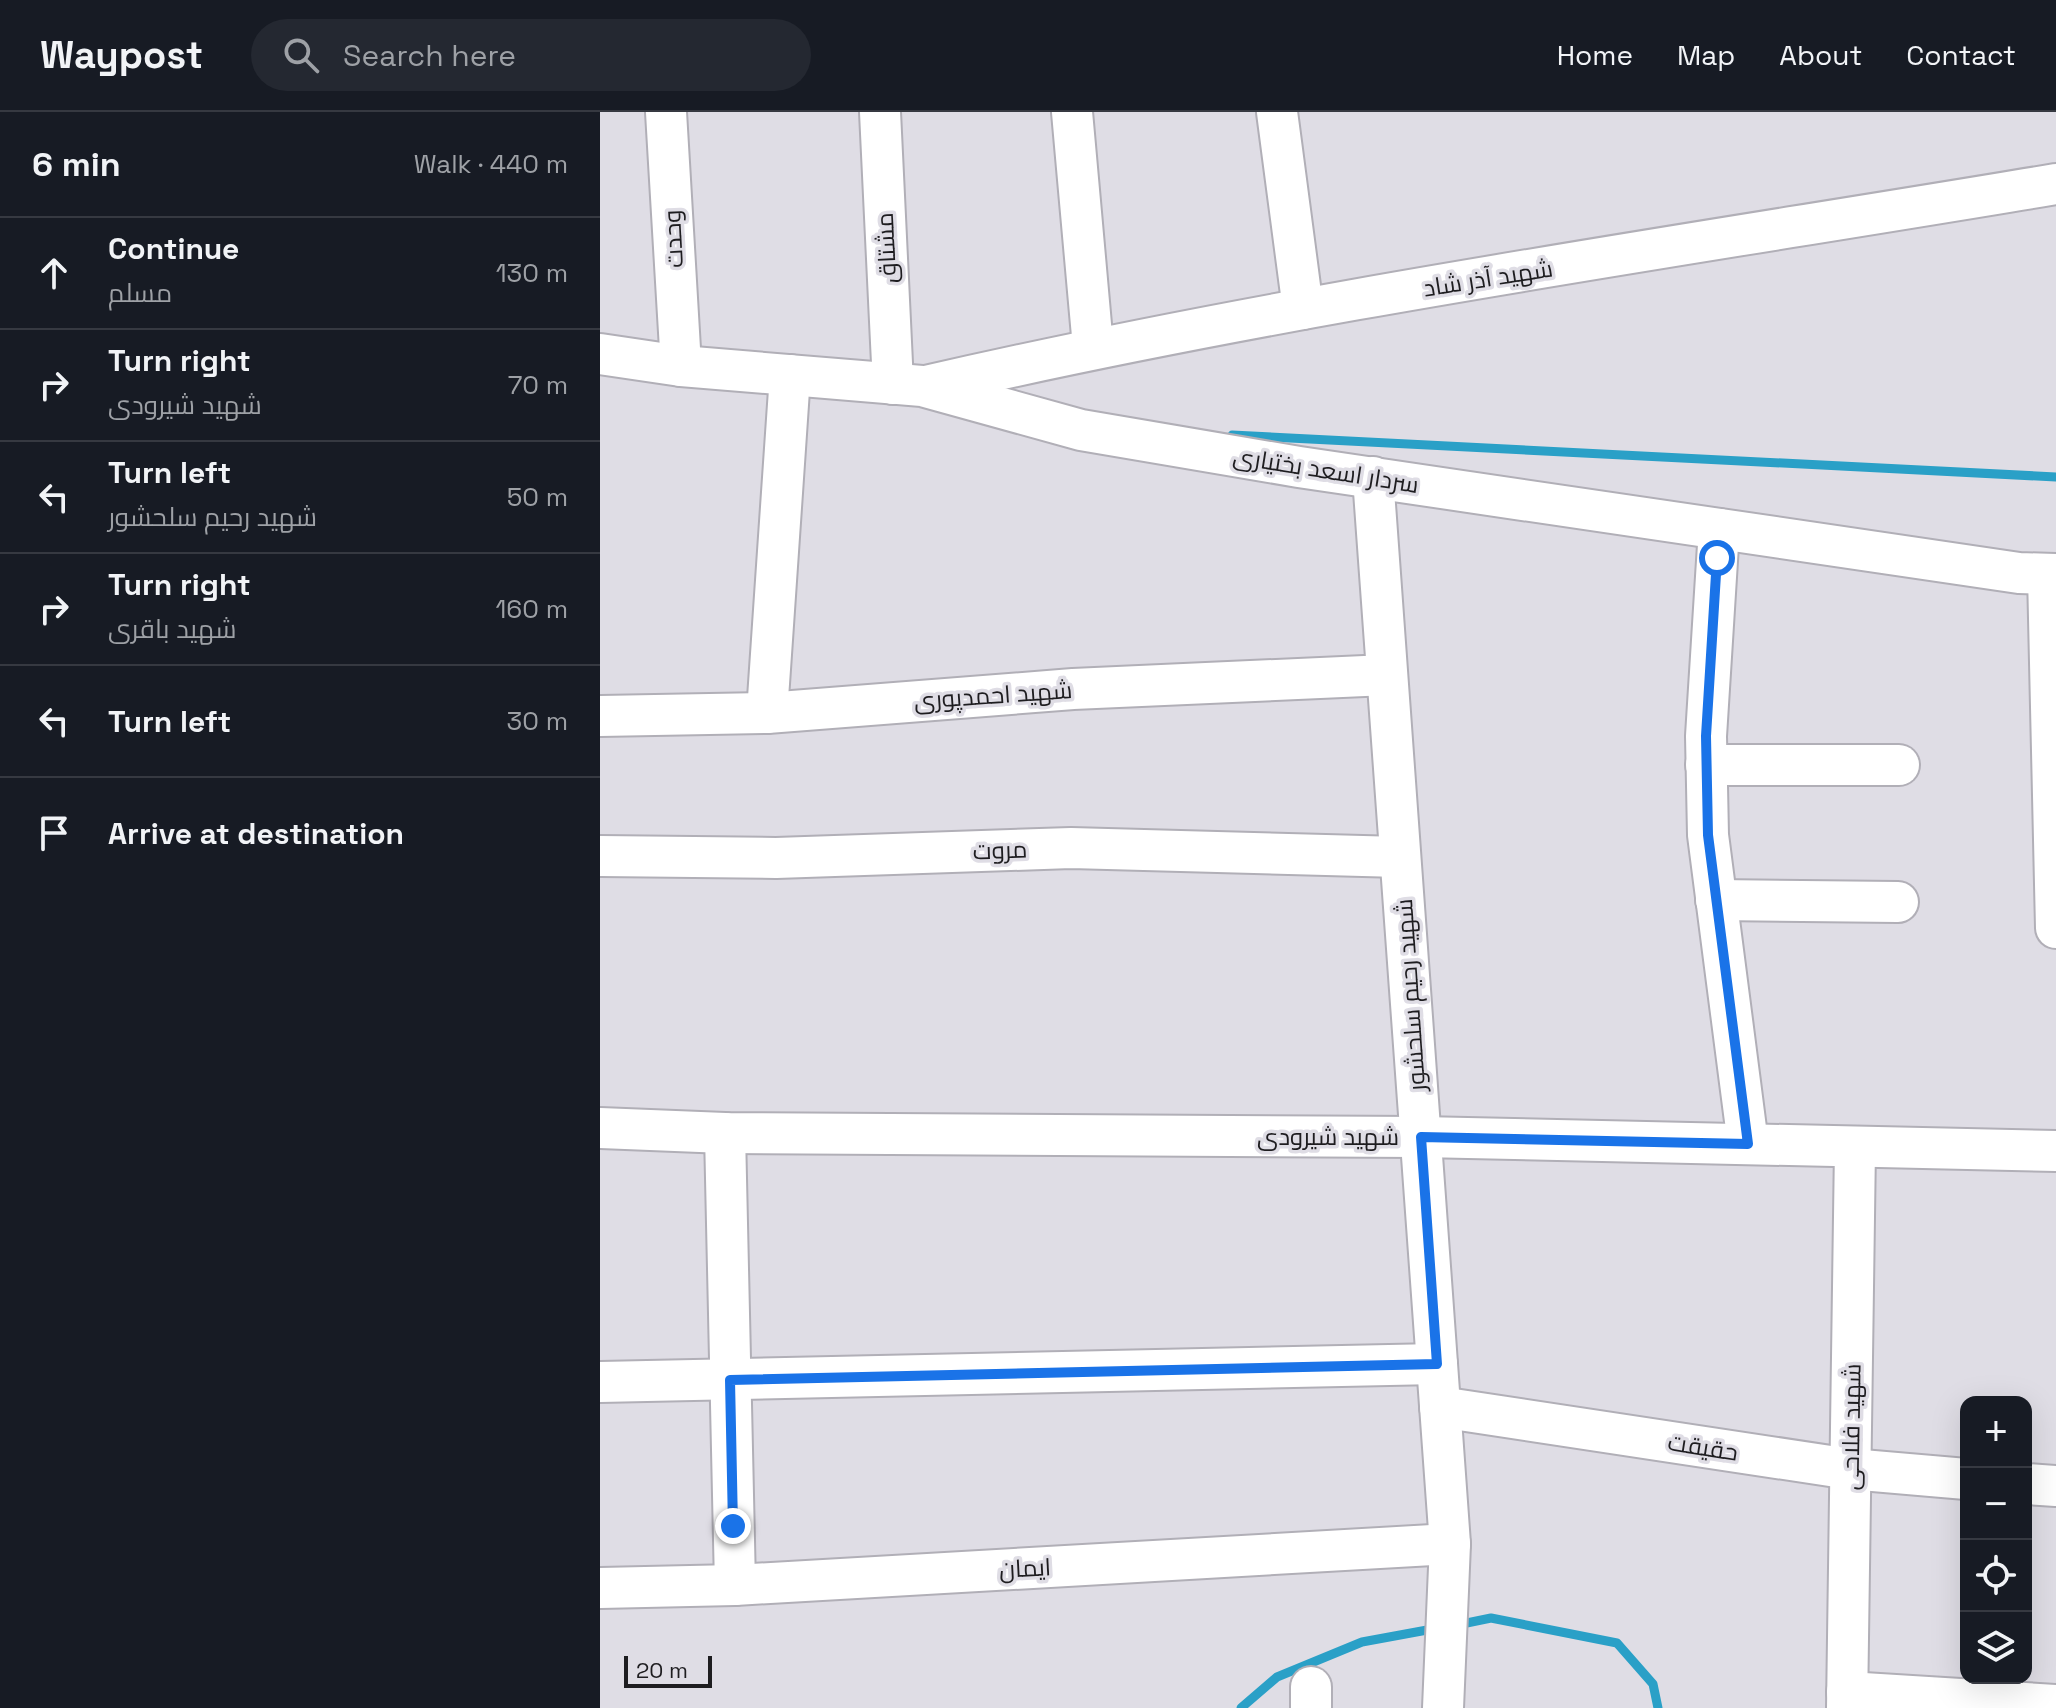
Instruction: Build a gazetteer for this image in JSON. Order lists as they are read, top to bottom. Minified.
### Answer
{"streets":{"street":["وحدت","مشتاق","شهید آذر شاد","سردار اسعد بختیاری","شهید احمدپوری","مروت","شهید رحیم سلحشور","شهید شیرودی","شهید فلاحی","حقیقت","ایمان"]},"crossings":[["وحدت","سردار اسعد بختیاری"],["مشتاق","شهید آذر شاد"],["مشتاق","سردار اسعد بختیاری"],["شهید آذر شاد","سردار اسعد بختیاری"],["سردار اسعد بختیاری","شهید رحیم سلحشور"],["شهید احمدپوری","شهید رحیم سلحشور"],["مروت","شهید رحیم سلحشور"],["شهید رحیم سلحشور","شهید شیرودی"],["شهید رحیم سلحشور","حقیقت"],["شهید رحیم سلحشور","ایمان"],["شهید شیرودی","شهید فلاحی"],["شهید فلاحی","حقیقت"]],"scale_bar":"20 m","page":{"header":"Waypost","search":"Search here","nav":["Home","Map","About","Contact"],"heading":["6 min","Walk · 440 m"],"list":[["Continue","مسلم","130 m"],["Turn right","شهید شیرودی","70 m"],["Turn left","شهید رحیم سلحشور","50 m"],["Turn right","شهید باقری","160 m"],["Turn left","30 m"],"Arrive at destination"],"map_buttons":["+","−"],"scale":"20 m"}}
